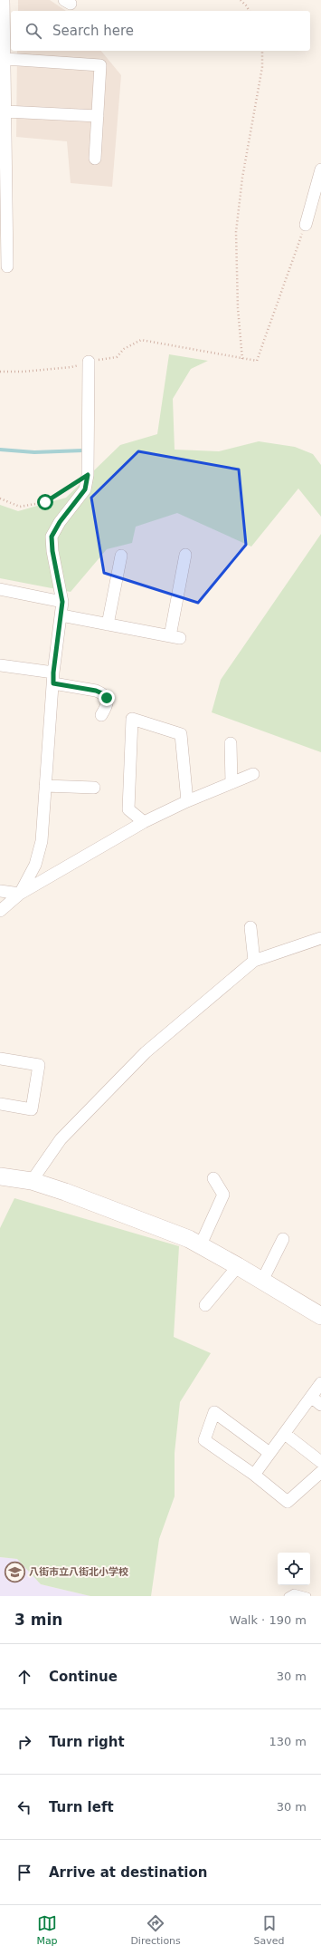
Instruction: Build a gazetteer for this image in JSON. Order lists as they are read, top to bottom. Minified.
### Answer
{"places":{"school or university":["八街市立八街北小学校"]},"page":{"search":"Search here","heading":["3 min","Walk · 190 m"],"list":[["Continue","30 m"],["Turn right","130 m"],["Turn left","30 m"],"Arrive at destination"],"nav":["Map","Directions","Saved"]}}
